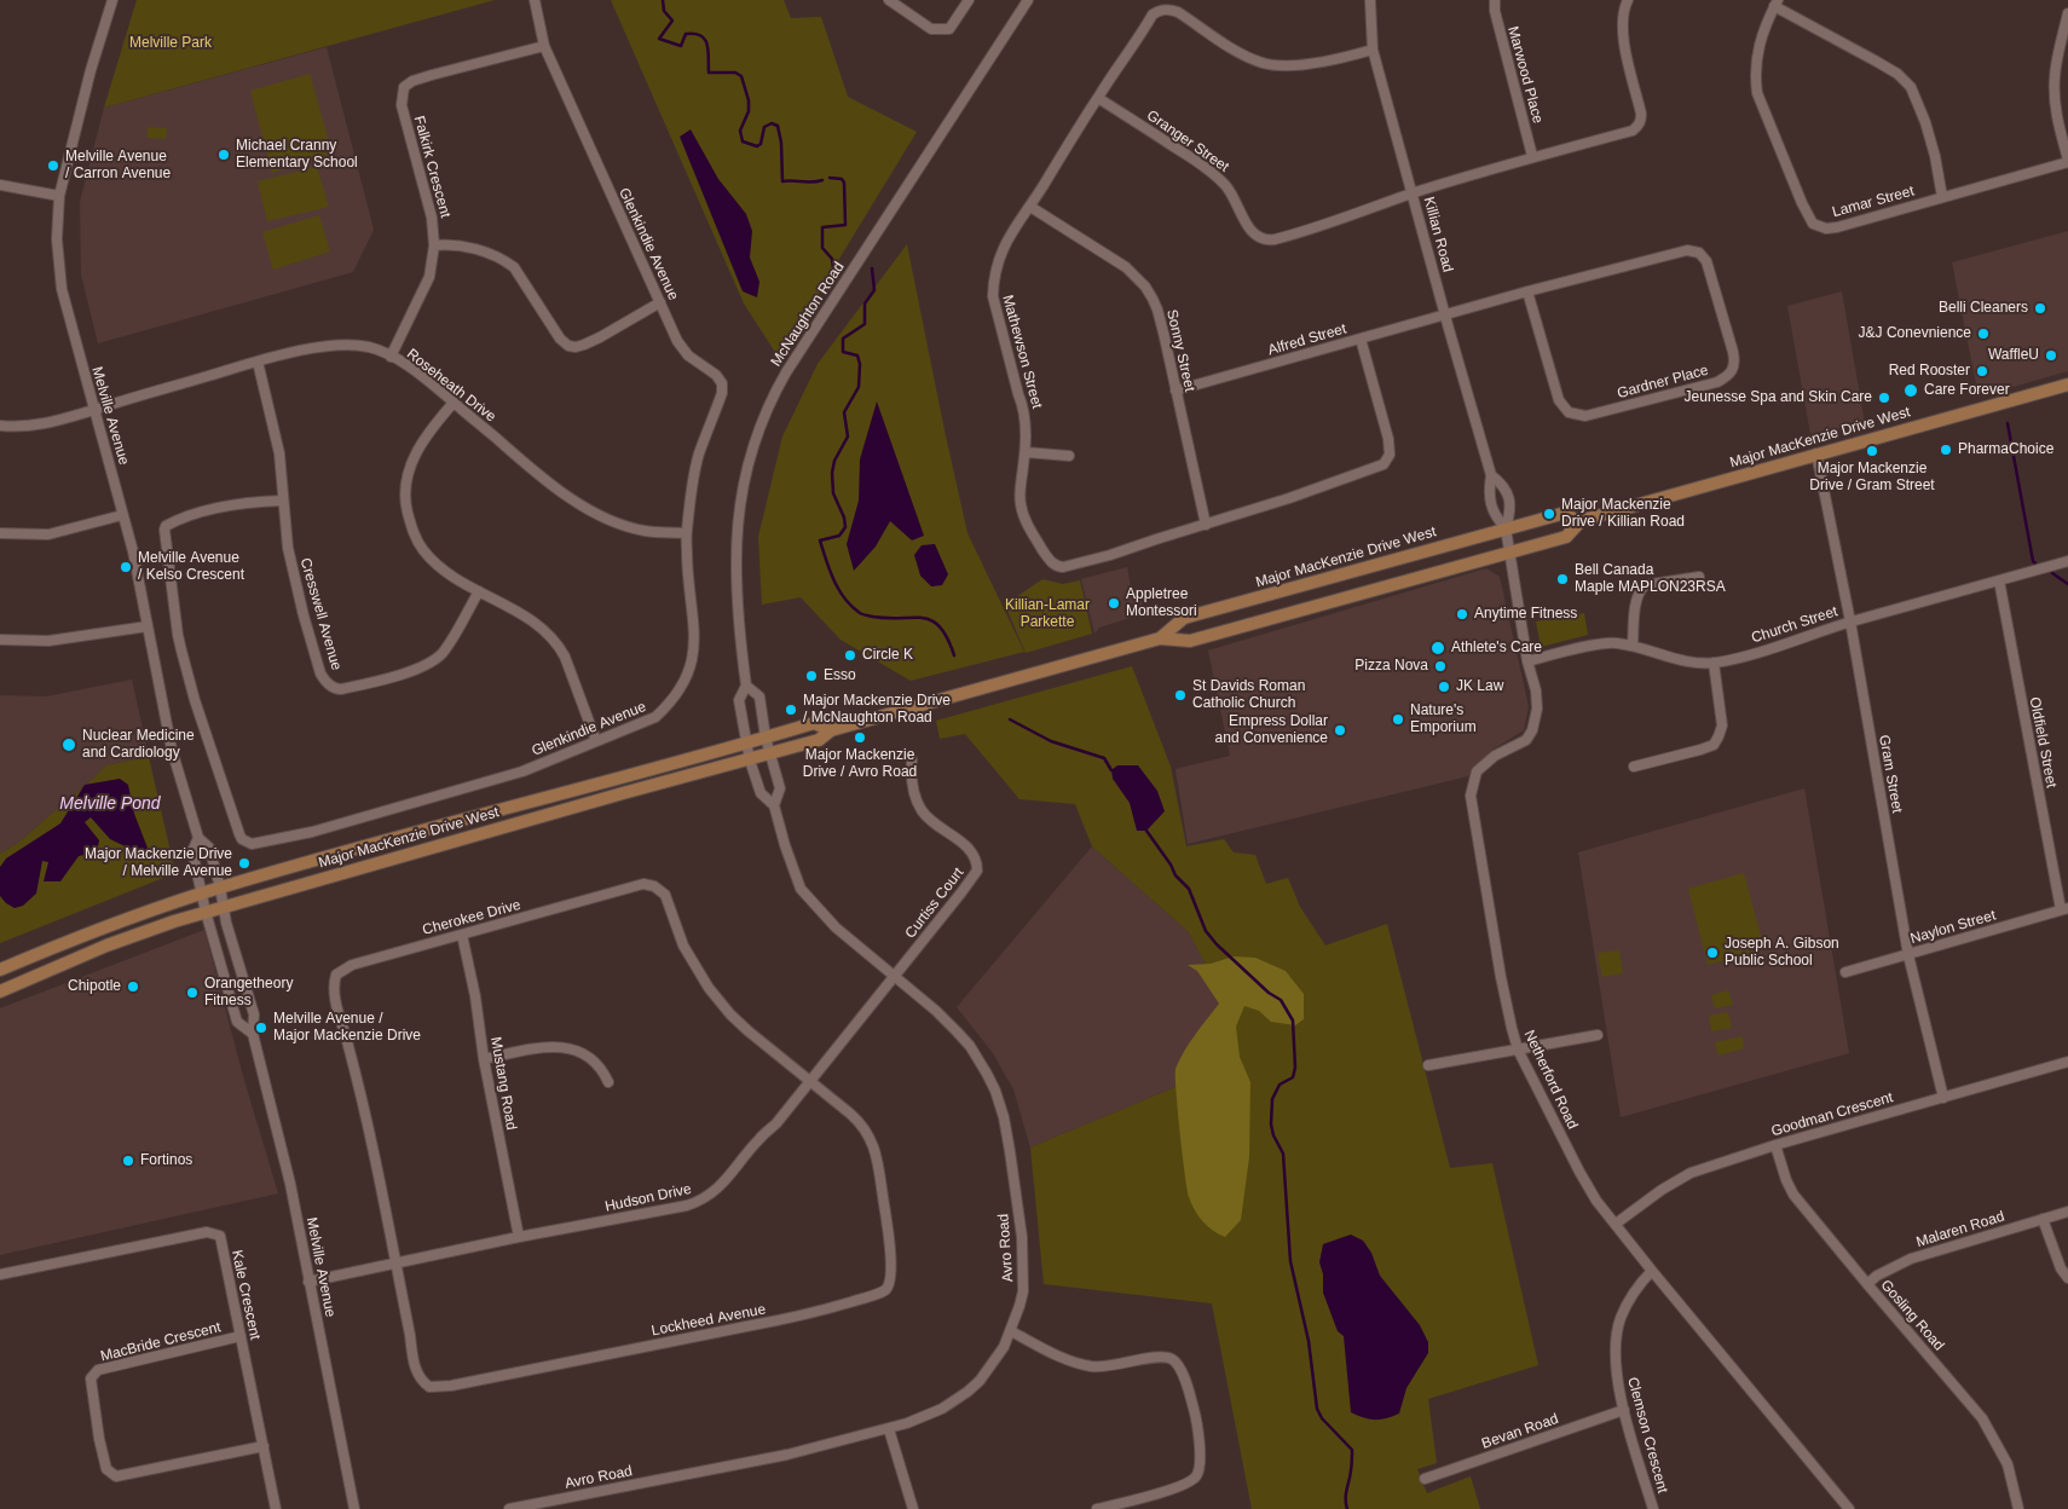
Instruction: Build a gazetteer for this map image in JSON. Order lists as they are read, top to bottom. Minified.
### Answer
{"streets":{"main road":["Major MacKenzie Drive West"],"street":["Marwood Place","Granger Street","Falkirk Crescent","Lamar Street","Killian Road","Glenkindie Avenue","McNaughton Road","Alfred Street","Sonny Street","Mathewson Street","Gardner Place","Roseheath Drive","Melville Avenue","Cresswell Avenue","Church Street","Oldfield Street","Gram Street","Curtiss Court","Cherokee Drive","Naylon Street","Netherford Road","Mustang Road","Goodman Crescent","Hudson Drive","Malaren Road","Avro Road","Kale Crescent","Gosling Road","Lockheed Avenue","MacBride Crescent","Bevan Road","Clemson Crescent"]},"crossings":[["Granger Street","Killian Road"],["Granger Street","Mathewson Street"],["Falkirk Crescent","Glenkindie Avenue"],["Falkirk Crescent","Roseheath Drive"],["Killian Road","Alfred Street"],["Killian Road","Mathewson Street"],["Killian Road","Gardner Place"],["Killian Road","Major MacKenzie Drive West"],["Killian Road","Netherford Road"],["Glenkindie Avenue","Roseheath Drive"],["Glenkindie Avenue","Cresswell Avenue"],["McNaughton Road","Major MacKenzie Drive West"],["McNaughton Road","Avro Road"],["Alfred Street","Sonny Street"],["Alfred Street","Mathewson Street"],["Alfred Street","Gardner Place"],["Sonny Street","Mathewson Street"],["Roseheath Drive","Melville Avenue"],["Roseheath Drive","Cresswell Avenue"],["Melville Avenue","Major MacKenzie Drive West"],["Melville Avenue","Hudson Drive"],["Major MacKenzie Drive West","Gram Street"],["Major MacKenzie Drive West","Netherford Road"],["Major MacKenzie Drive West","Avro Road"],["Church Street","Oldfield Street"],["Church Street","Gram Street"],["Church Street","Netherford Road"],["Oldfield Street","Naylon Street"],["Gram Street","Naylon Street"],["Gram Street","Goodman Crescent"],["Curtiss Court","Hudson Drive"],["Curtiss Court","Avro Road"],["Cherokee Drive","Mustang Road"],["Cherokee Drive","Hudson Drive"],["Cherokee Drive","Lockheed Avenue"],["Netherford Road","Goodman Crescent"],["Netherford Road","Clemson Crescent"],["Mustang Road","Hudson Drive"],["Goodman Crescent","Gosling Road"],["Hudson Drive","Avro Road"],["Hudson Drive","Lockheed Avenue"],["Malaren Road","Gosling Road"],["Kale Crescent","MacBride Crescent"],["Bevan Road","Clemson Crescent"]],"water":["Melville Pond"],"parks":["Melville Park","Killian-Lamar Parkette"],"places":["Michael Cranny Elementary School","Melville Avenue / Carron Avenue","Belli Cleaners","J&J Conevnience","WaffleU","Red Rooster","Care Forever","Jeunesse Spa and Skin Care","PharmaChoice","Major Mackenzie Drive / Gram Street","Major Mackenzie Drive / Killian Road","Melville Avenue / Kelso Crescent","Bell Canada Maple MAPLON23RSA","Appletree Montessori","Anytime Fitness","Athlete's Care","Circle K","Pizza Nova","Esso","JK Law","St Davids Roman Catholic Church","Major Mackenzie Drive / McNaughton Road","Nature's Emporium","Empress Dollar and Convenience","Major Mackenzie Drive / Avro Road","Nuclear Medicine and Cardiology","Major Mackenzie Drive / Melville Avenue","Joseph A. Gibson Public School","Chipotle","Orangetheory Fitness","Melville Avenue / Major Mackenzie Drive","Fortinos"]}
